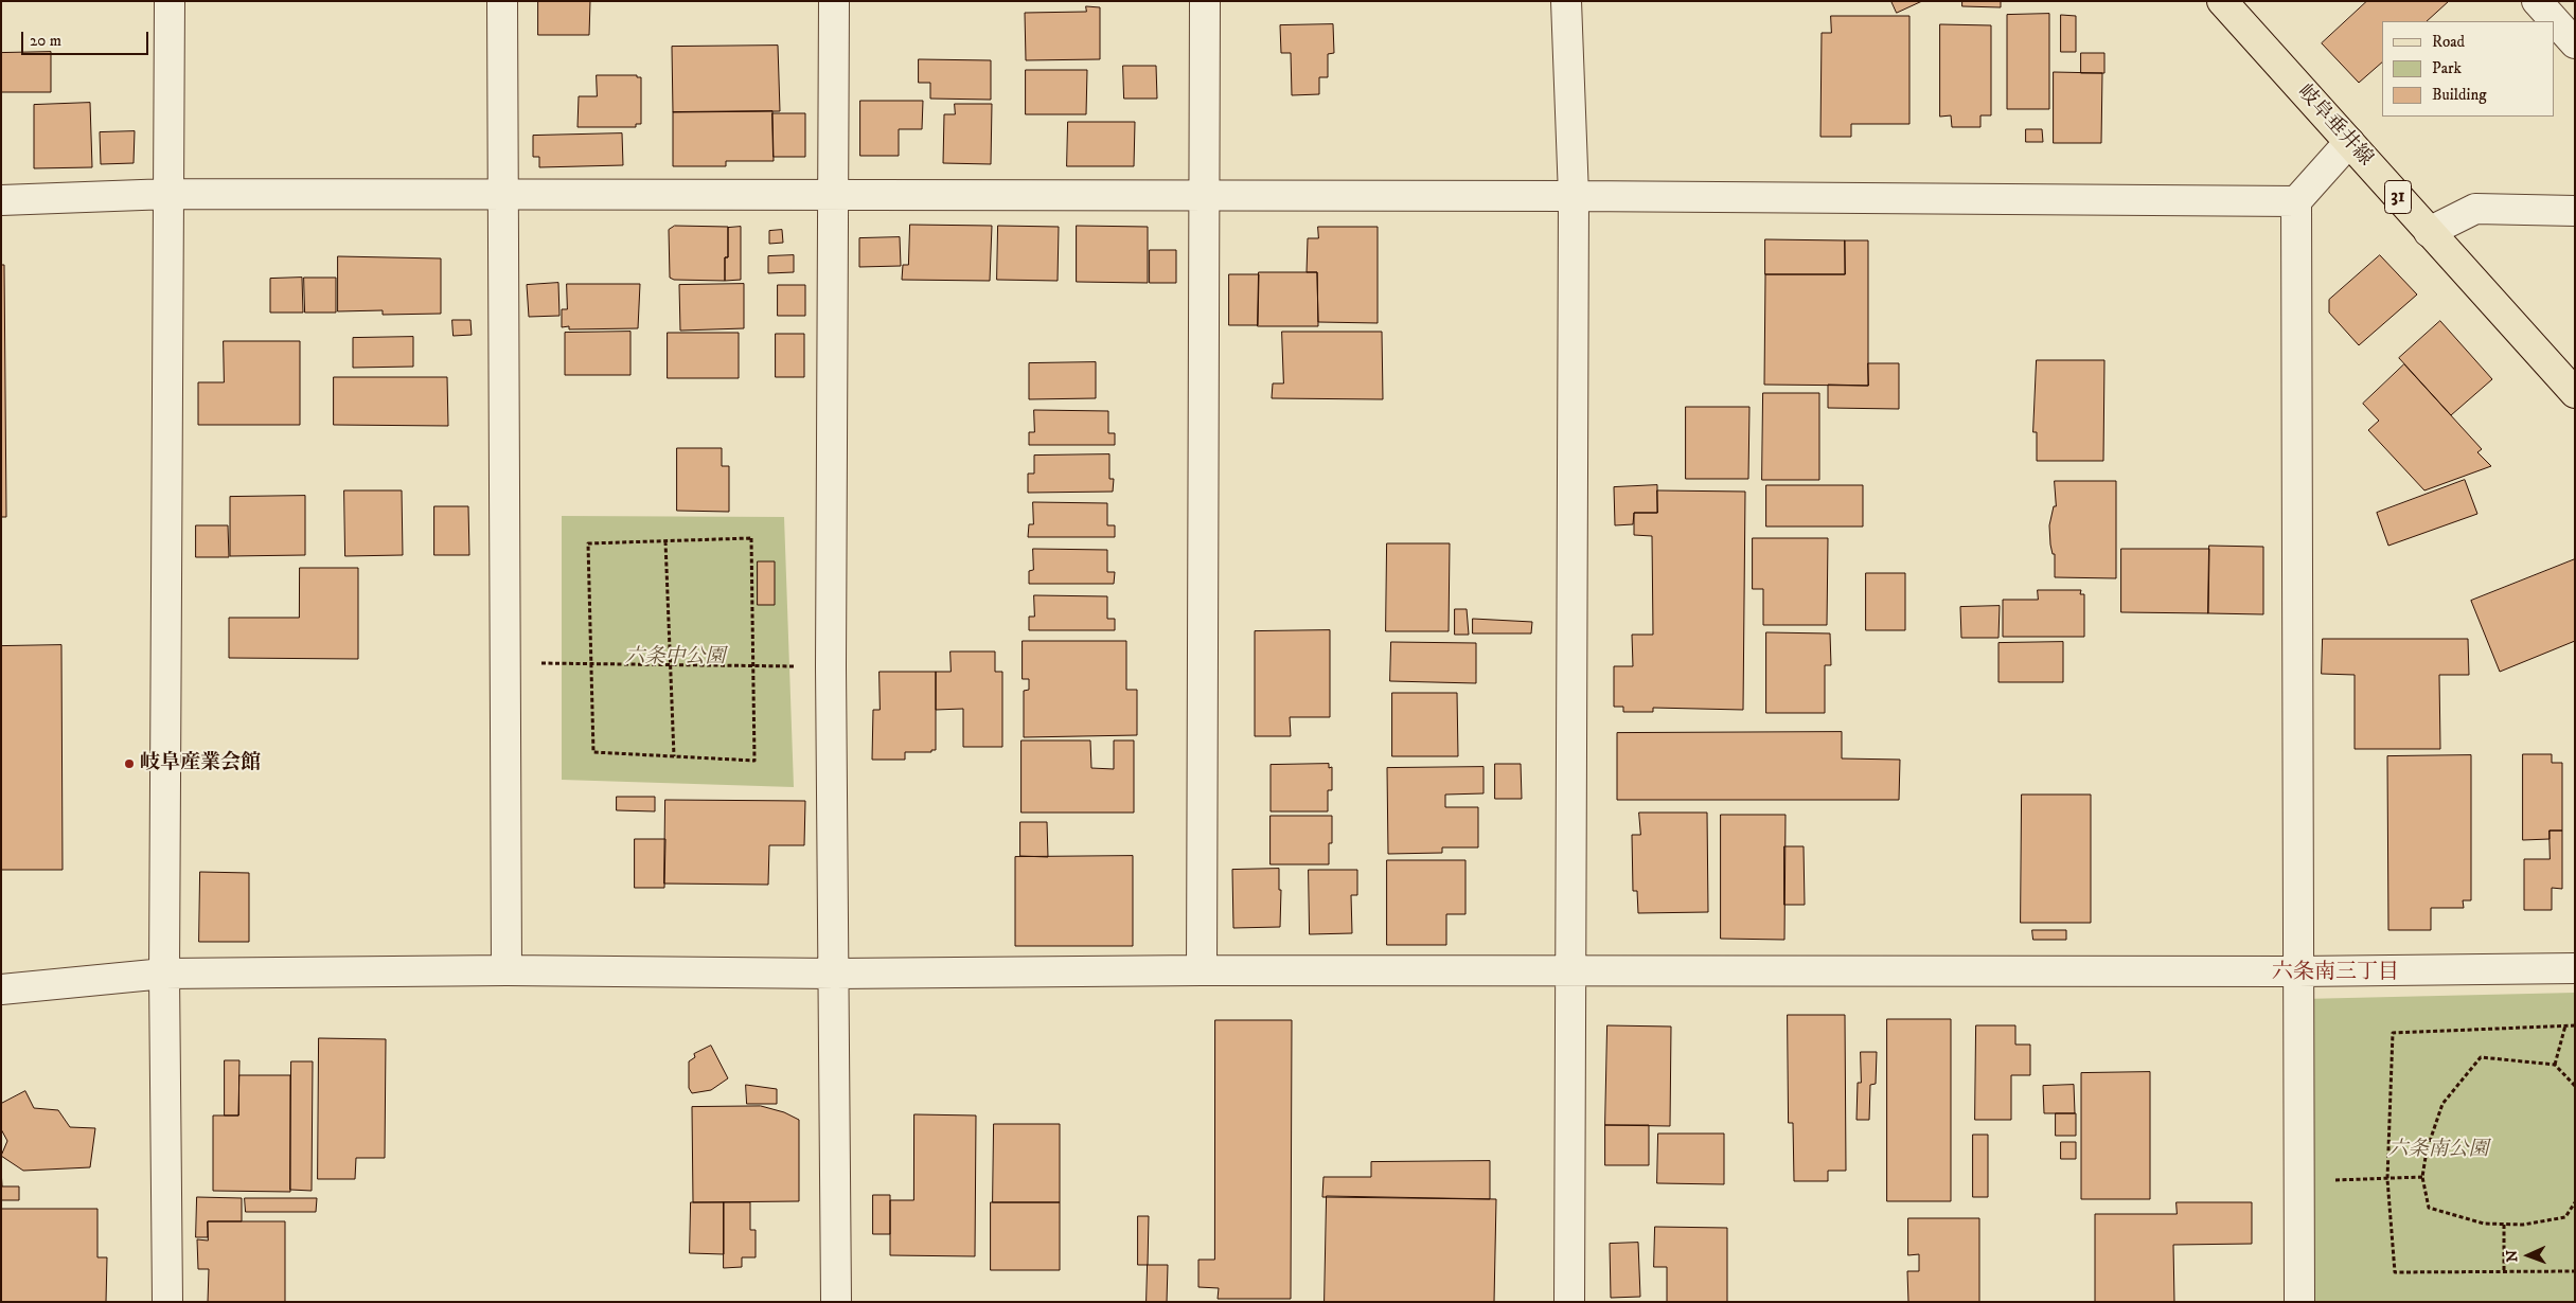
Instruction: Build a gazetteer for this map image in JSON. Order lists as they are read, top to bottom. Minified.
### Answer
{"streets":{"main road":["岐阜垂井線","31"]},"districts":["六条南三丁目"],"parks":["六条中公園","六条南公園"],"places":["岐阜産業会館"],"legend":["Road","Park","Building"],"scale_bar":"20 m","north":"left"}
